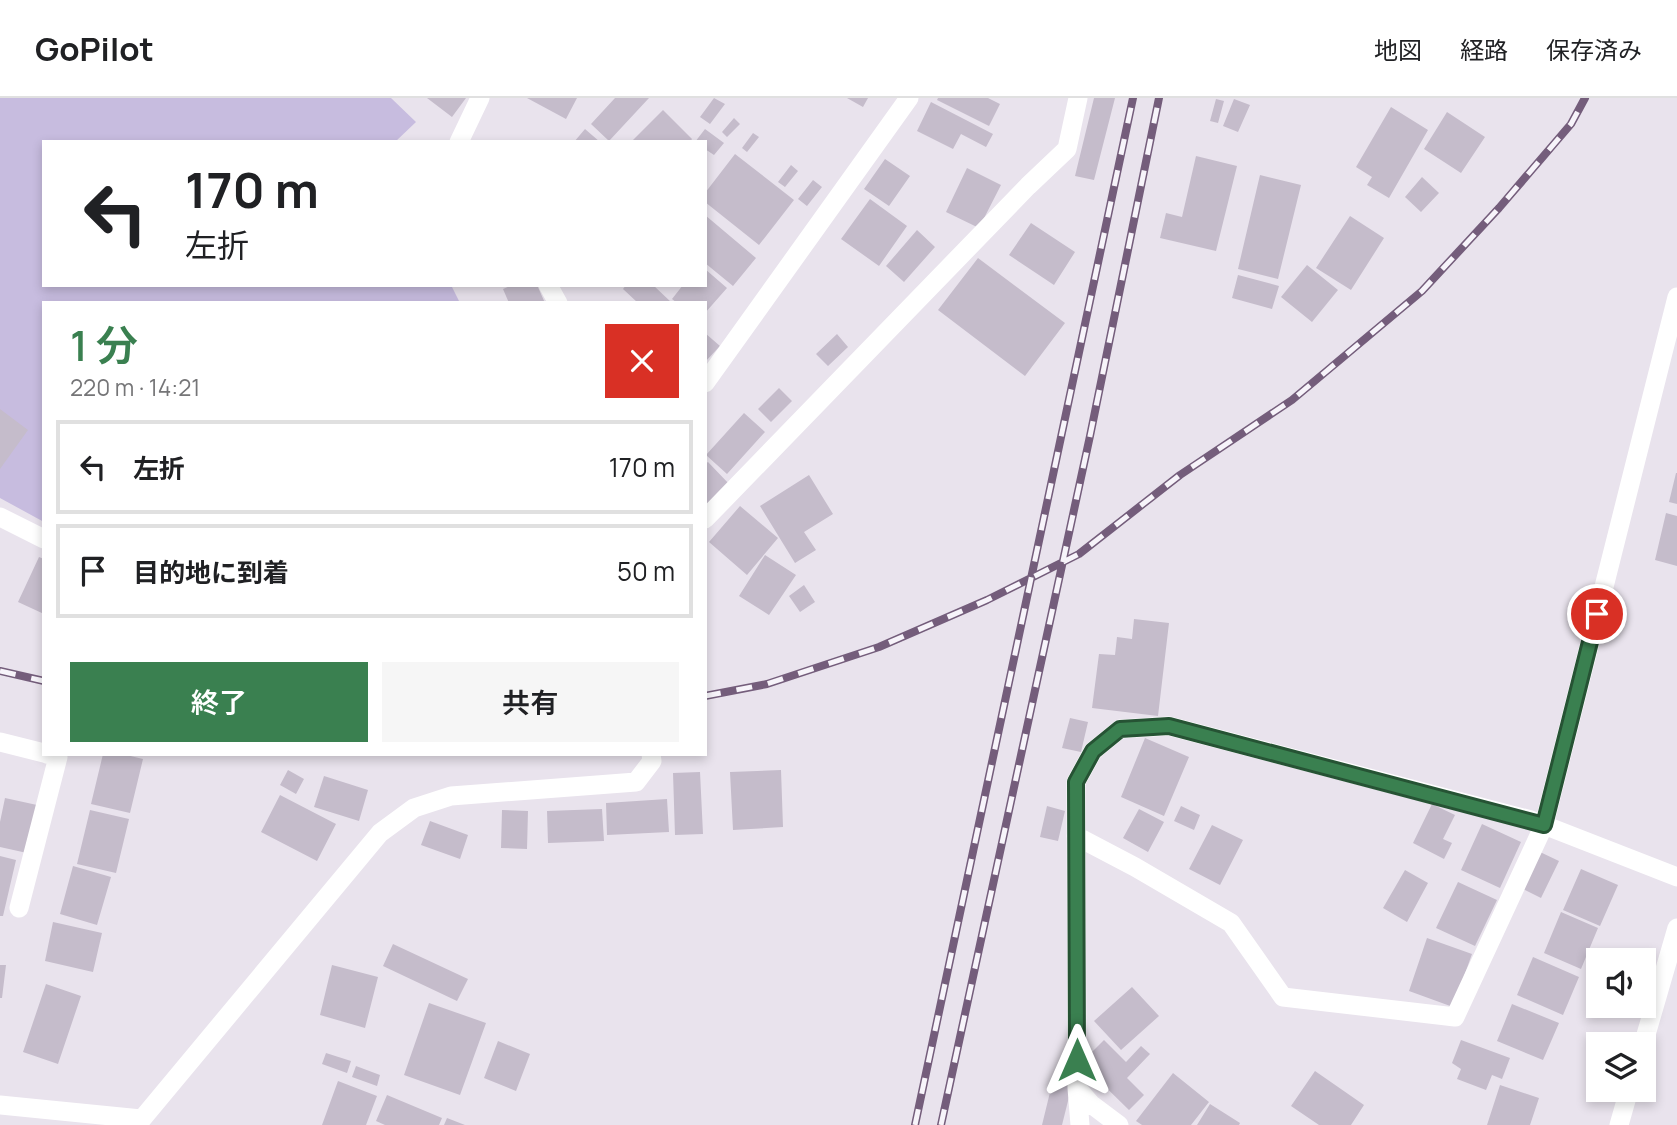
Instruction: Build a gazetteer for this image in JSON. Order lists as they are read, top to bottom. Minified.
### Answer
{"page":{"header":"GoPilot","nav":["地図","経路","保存済み"],"turn":["170 m","左折"],"heading":["1 分","220 m · 14:21"],"list":[{"name":"左折","value":"170 m"},{"name":"目的地に到着","value":"50 m"}],"buttons":["終了","共有"]}}
